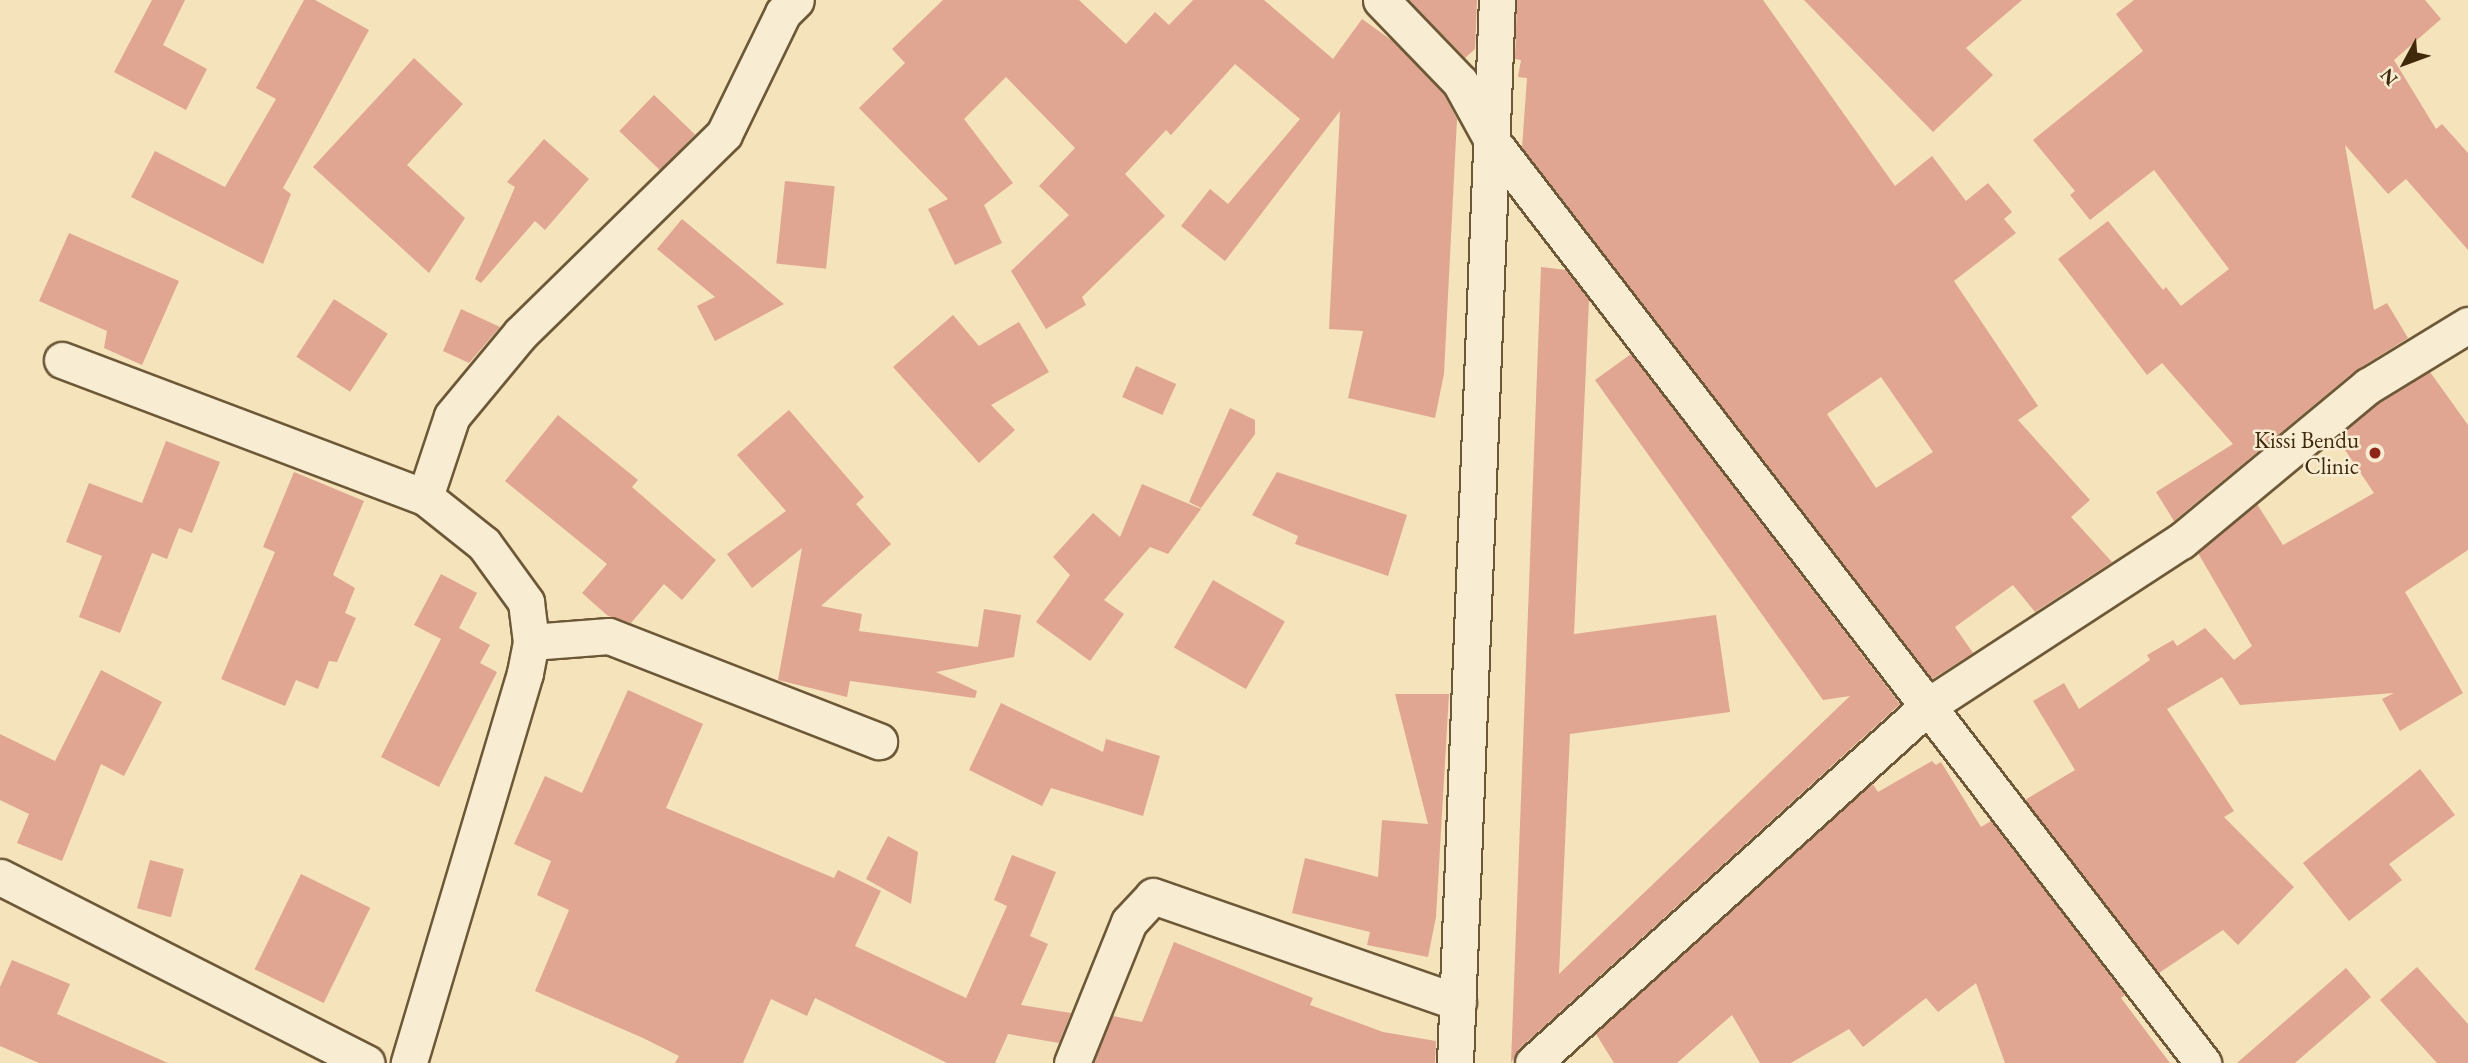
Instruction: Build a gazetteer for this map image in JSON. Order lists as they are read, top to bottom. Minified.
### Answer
{"places":["Kissi Bendu Clinic"],"north":"bottom left"}
